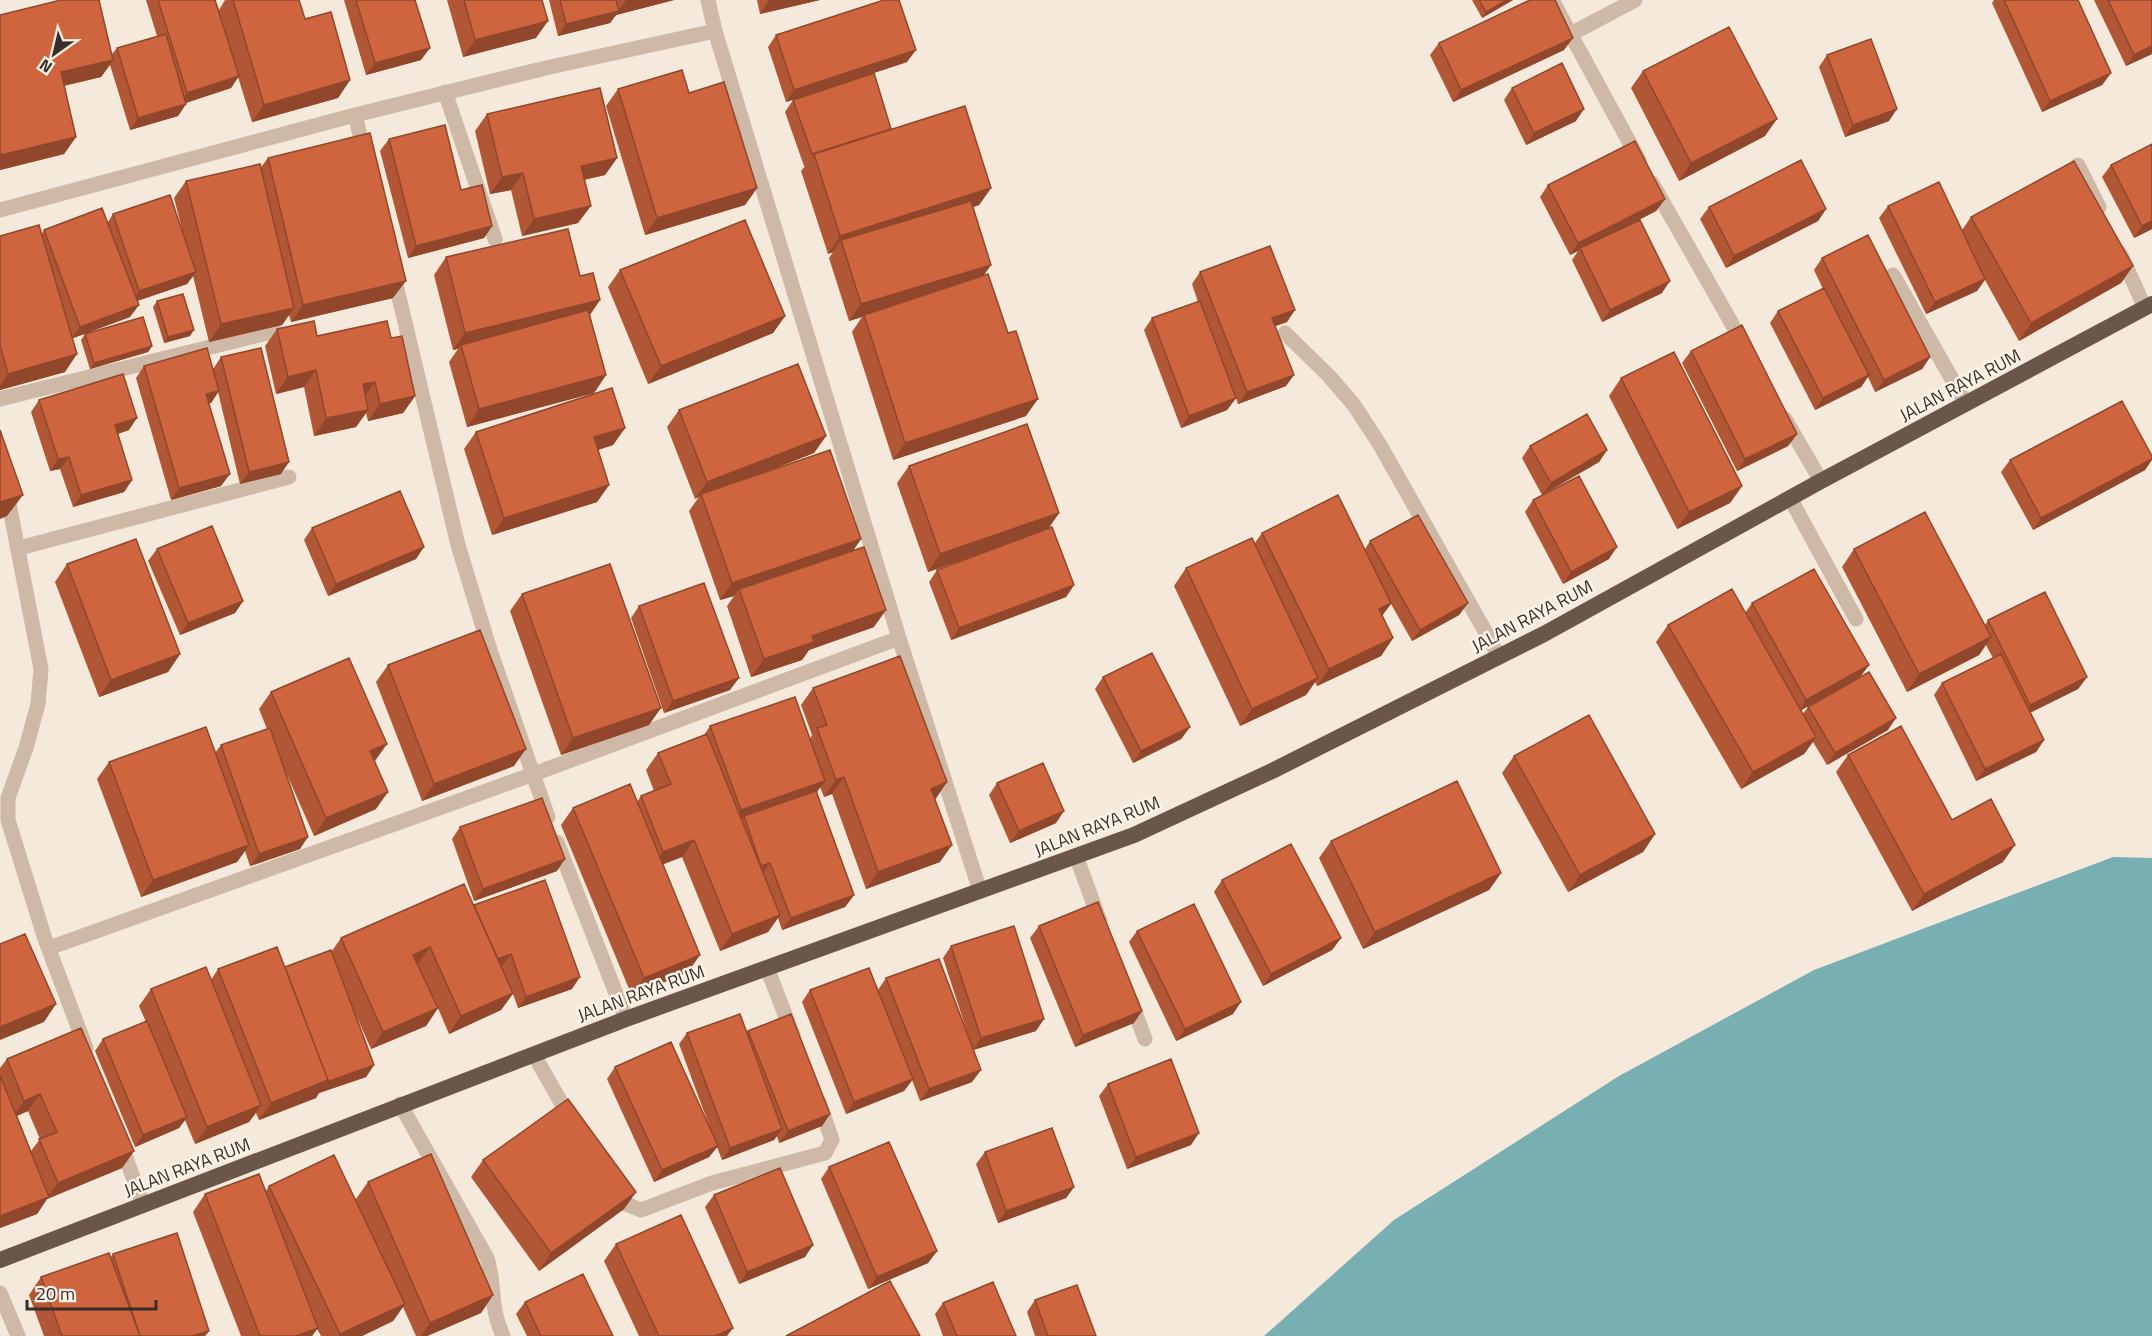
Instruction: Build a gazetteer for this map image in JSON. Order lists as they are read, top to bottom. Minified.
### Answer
{"streets":{"highway":["JALAN RAYA RUM"]},"scale_bar":"20 m","north":"bottom left"}
